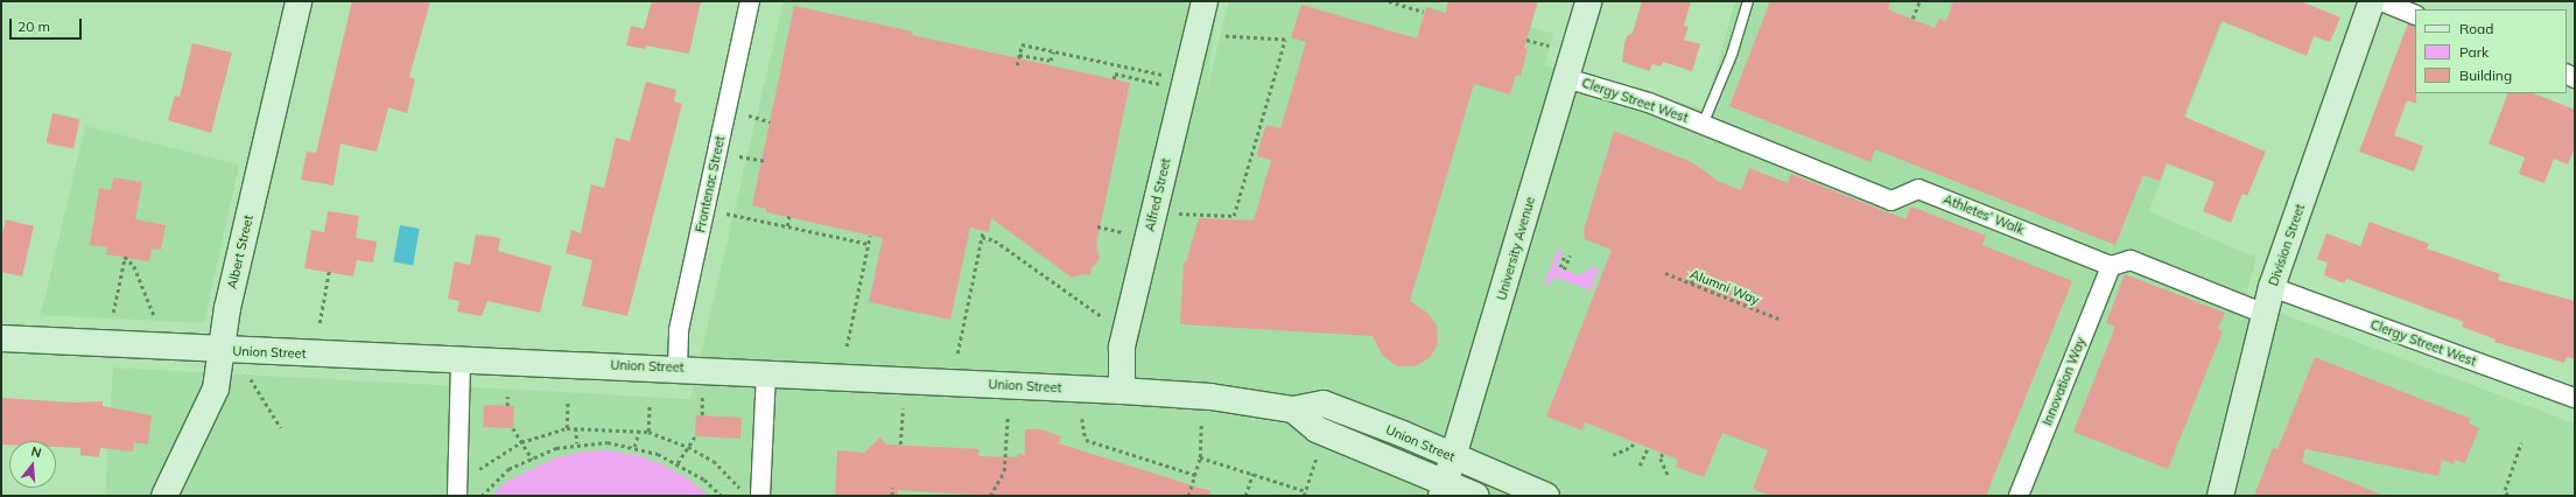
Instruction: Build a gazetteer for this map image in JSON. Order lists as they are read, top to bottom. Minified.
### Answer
{"streets":{"main road":["Alfred Street","Division Street","University Avenue","Albert Street","Union Street"],"street":["Clergy Street West","Frontenac Street","Athletes’ Walk","Innovation Way"],"path":["Alumni Way"]},"crossings":[["Clergy Street West","Athletes’ Walk"],["Clergy Street West","Division Street"],["Clergy Street West","University Avenue"],["Frontenac Street","Union Street"],["Alfred Street","Union Street"],["Athletes’ Walk","Innovation Way"],["University Avenue","Union Street"],["Albert Street","Union Street"]],"legend":["Road","Park","Building"],"scale_bar":"20 m","north":"top"}
